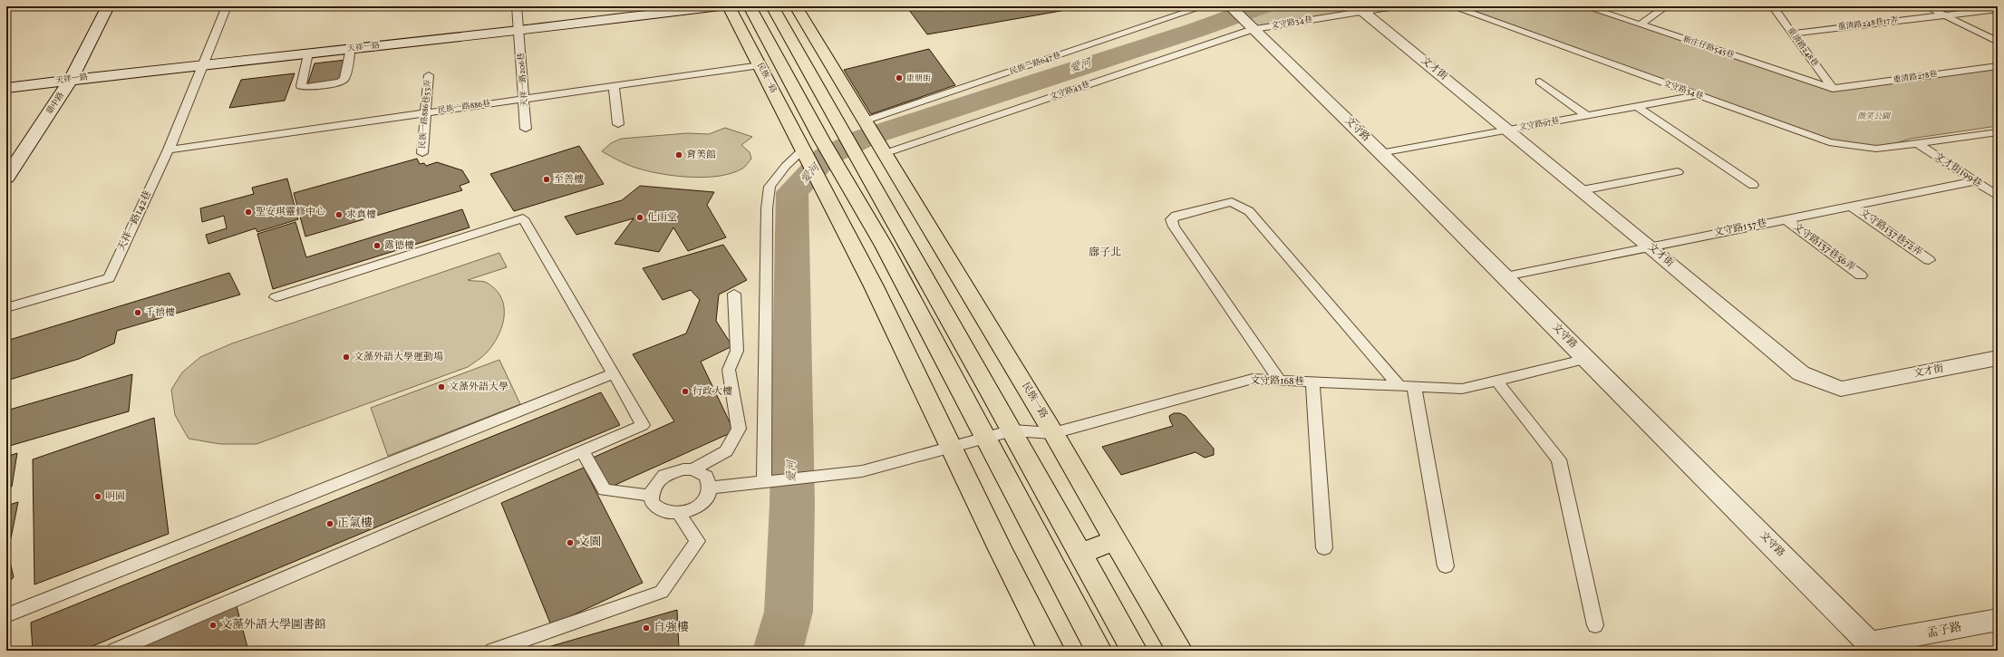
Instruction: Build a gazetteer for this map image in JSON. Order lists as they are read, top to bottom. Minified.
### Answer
{"streets":{"main road":["民族一路"],"street":["天祥一路","文才街","鼎中路","文守路","孟子路"],"lane":["文守路34巷","重清路248巷17弄","新庄仔路545巷","重清路248巷","民族一路647巷","重清路278巷","天祥一路206巷","文守路43巷","民族一路886巷","民族一路886巷53弄","文守路97巷","文才街199巷","天祥一路142巷","文守路137巷","文守路137巷72弄","文守路137巷56弄","文守路168巷"]},"crossings":[["文守路34巷","文才街"],["文守路34巷","文守路43巷"],["文守路34巷","文守路97巷"],["文守路34巷","文守路"],["文守路34巷","文才街199巷"],["重清路248巷17弄","重清路248巷"],["天祥一路","天祥一路206巷"],["天祥一路","鼎中路"],["天祥一路","天祥一路142巷"],["新庄仔路545巷","重清路248巷"],["新庄仔路545巷","重清路278巷"],["重清路248巷","重清路278巷"],["民族一路647巷","民族一路"],["文才街","文守路97巷"],["文才街","文守路137巷"],["民族一路","文守路43巷"],["民族一路","民族一路886巷"],["民族一路","文守路168巷"],["天祥一路206巷","民族一路886巷"],["文守路43巷","文守路"],["民族一路886巷","民族一路886巷53弄"],["民族一路886巷","天祥一路142巷"],["文守路97巷","文守路"],["文守路","文守路137巷"],["文守路","文守路168巷"],["文守路","孟子路"],["文才街199巷","文守路137巷"],["文守路137巷","文守路137巷72弄"],["文守路137巷","文守路137巷56弄"]],"districts":["廍子北"],"water":["愛河"],"parks":["微笑公園"],"places":["康朋街","育美館","至善樓","聖安琪靈修中心","求真樓","化雨堂","露德樓","千禧樓","文藻外語大學運動場","文藻外語大學","行政大樓","明園","正氣樓","文園","文藻外語大學圖書館","自強樓"]}
